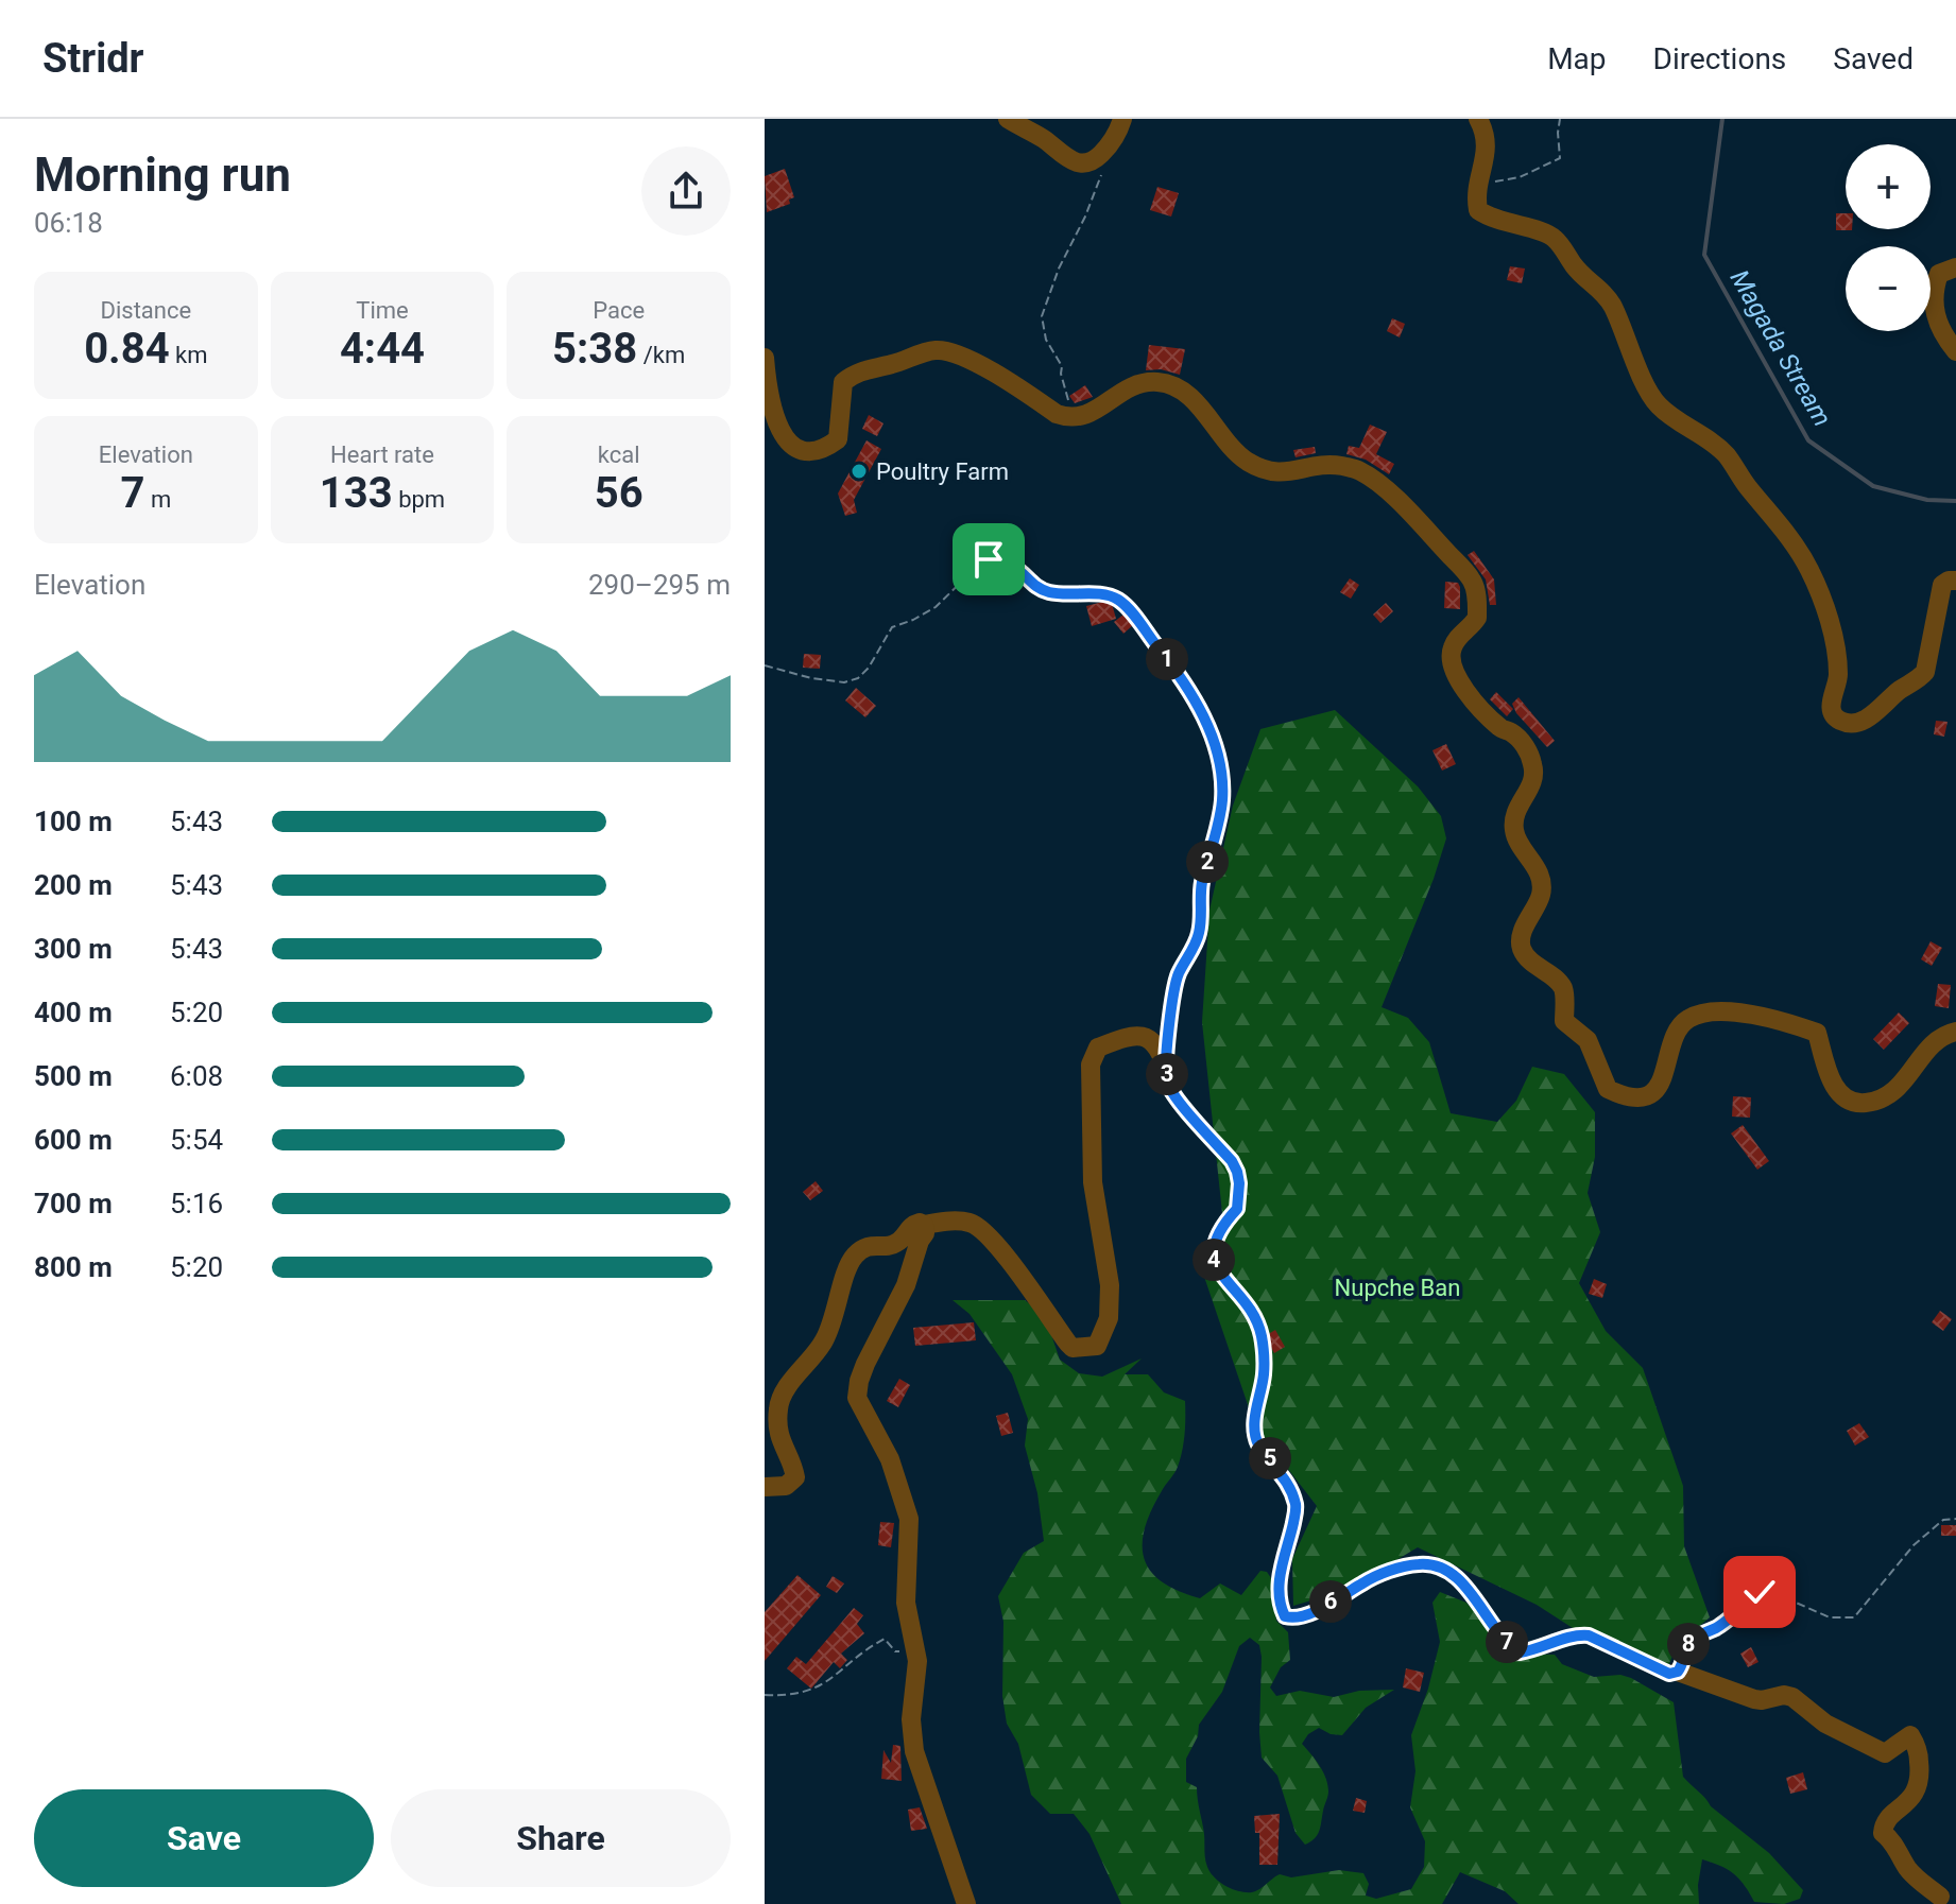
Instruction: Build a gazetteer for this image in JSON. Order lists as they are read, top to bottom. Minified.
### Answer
{"water":["Magada Stream"],"parks":["Nupche Ban"],"places":["Poultry Farm"],"page":{"header":"Stridr","nav":["Map","Directions","Saved"],"heading":["Morning run","06:18"],"map_buttons":["+","−"],"stats":[["Distance","0.84 km"],["Time","4:44"],["Pace","5:38 /km"],["Elevation","7 m"],["Heart rate","133 bpm"],["kcal","56"]],"chart":["Elevation","290–295 m"],"pins":["1","2","3","4","5","6","7","8"],"list":[{"name":"100 m","note":"5:43"},{"name":"200 m","note":"5:43"},{"name":"300 m","note":"5:43"},{"name":"400 m","note":"5:20"},{"name":"500 m","note":"6:08"},{"name":"600 m","note":"5:54"},{"name":"700 m","note":"5:16"},{"name":"800 m","note":"5:20"}],"buttons":["Save","Share"]}}
